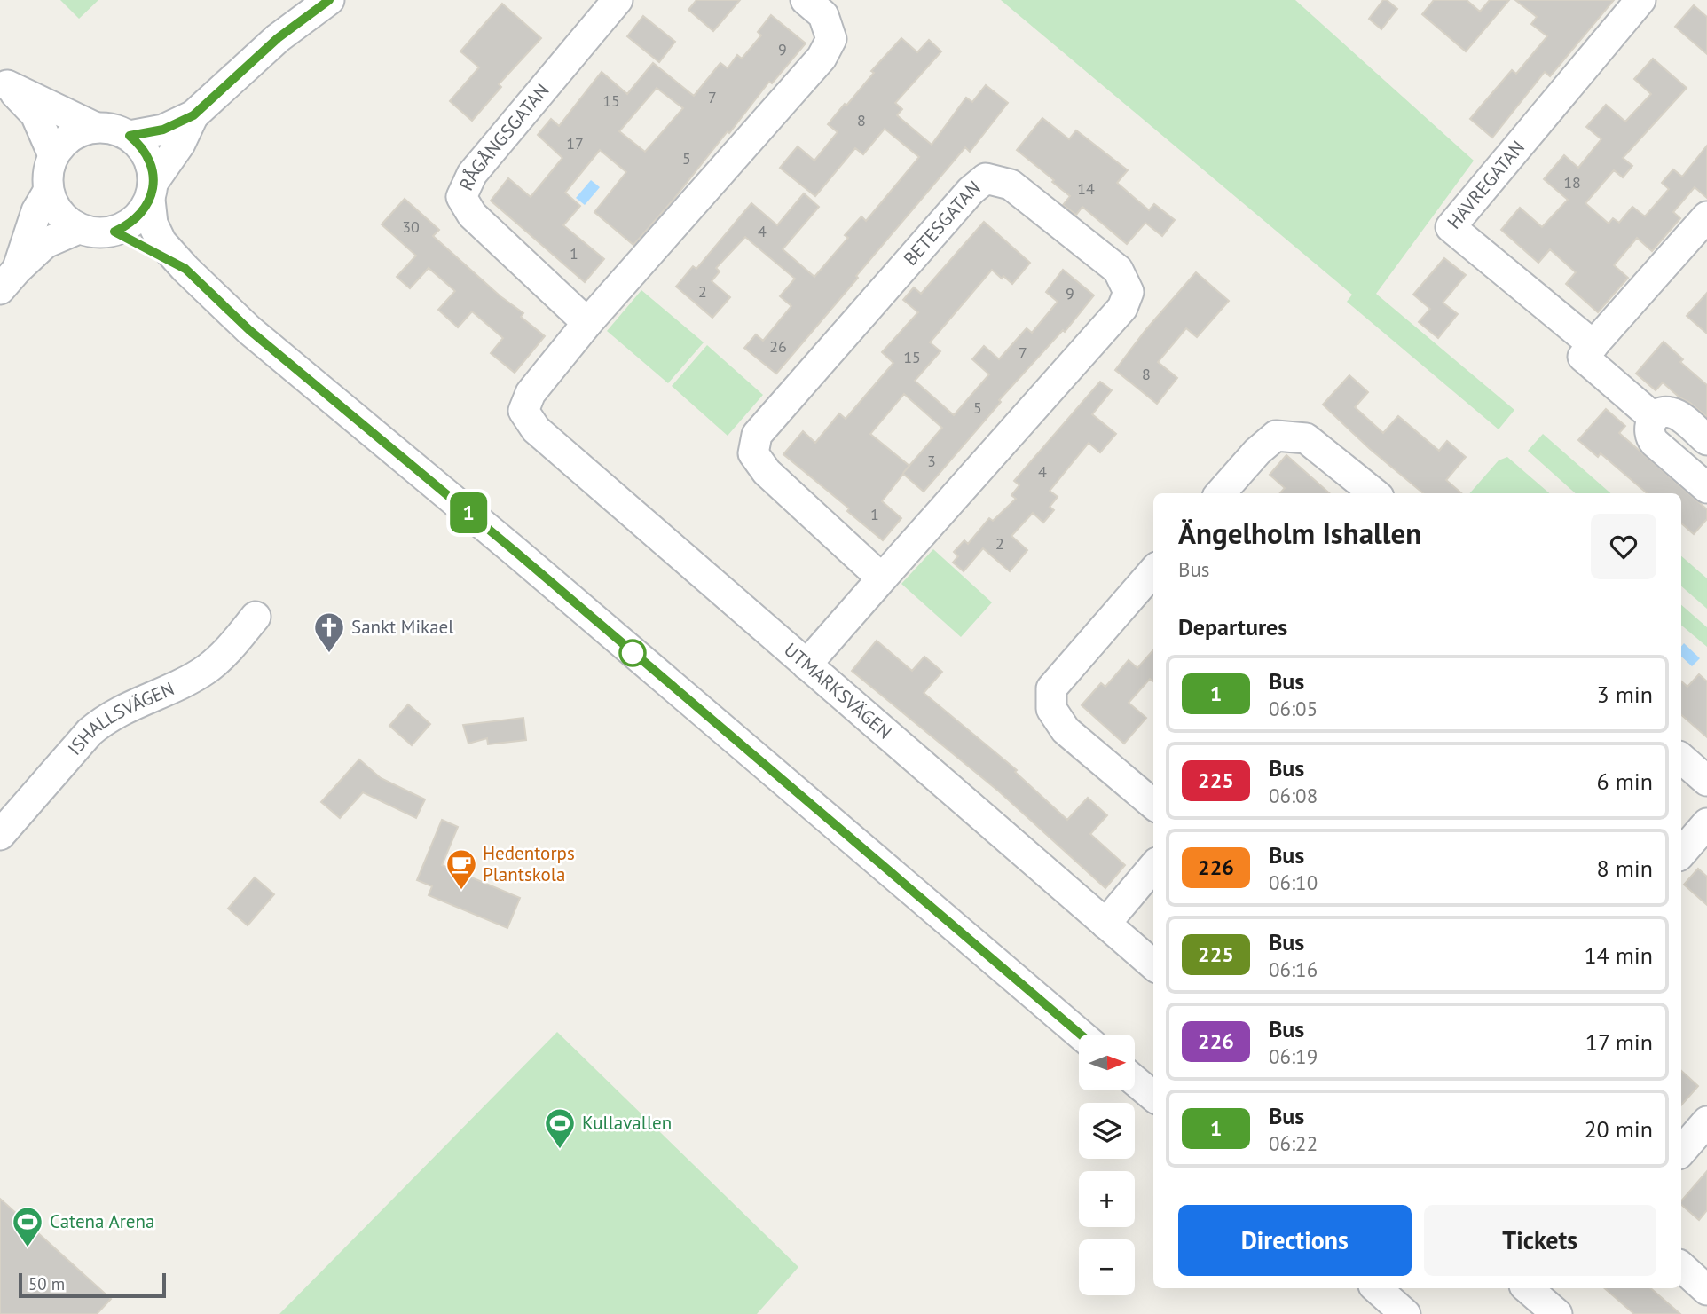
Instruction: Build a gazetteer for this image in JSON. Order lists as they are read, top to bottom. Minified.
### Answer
{"streets":{"street":["RÅGÅNGSGATAN","HAVREGATAN","BETESGATAN","UTMARKSVÄGEN","ISHALLSVÄGEN"]},"crossings":[["RÅGÅNGSGATAN","UTMARKSVÄGEN"],["BETESGATAN","UTMARKSVÄGEN"]],"places":{"church":["Sankt Mikael"],"cafe":["Hedentorps Plantskola"],"sports":["Kullavallen","Catena Arena"]},"lines":["bus line 1"],"house_numbers":["9","7","15","8","17","5","18","14","30","4","1","2","9","26","7","15","8","5","3","4","1","2"],"scale_bar":"50 m","north":"right","page":{"on_map":"1","heading":[["Ängelholm Ishallen","Bus"],"Departures"],"list":[{"mark":"1","name":"Bus","note":"06:05","value":"3 min"},{"mark":"225","name":"Bus","note":"06:08","value":"6 min"},{"mark":"226","name":"Bus","note":"06:10","value":"8 min"},{"mark":"225","name":"Bus","note":"06:16","value":"14 min"},{"mark":"226","name":"Bus","note":"06:19","value":"17 min"},{"mark":"1","name":"Bus","note":"06:22","value":"20 min"}],"map_buttons":["+","−"],"buttons":["Directions","Tickets"],"scale":"50 m"}}
